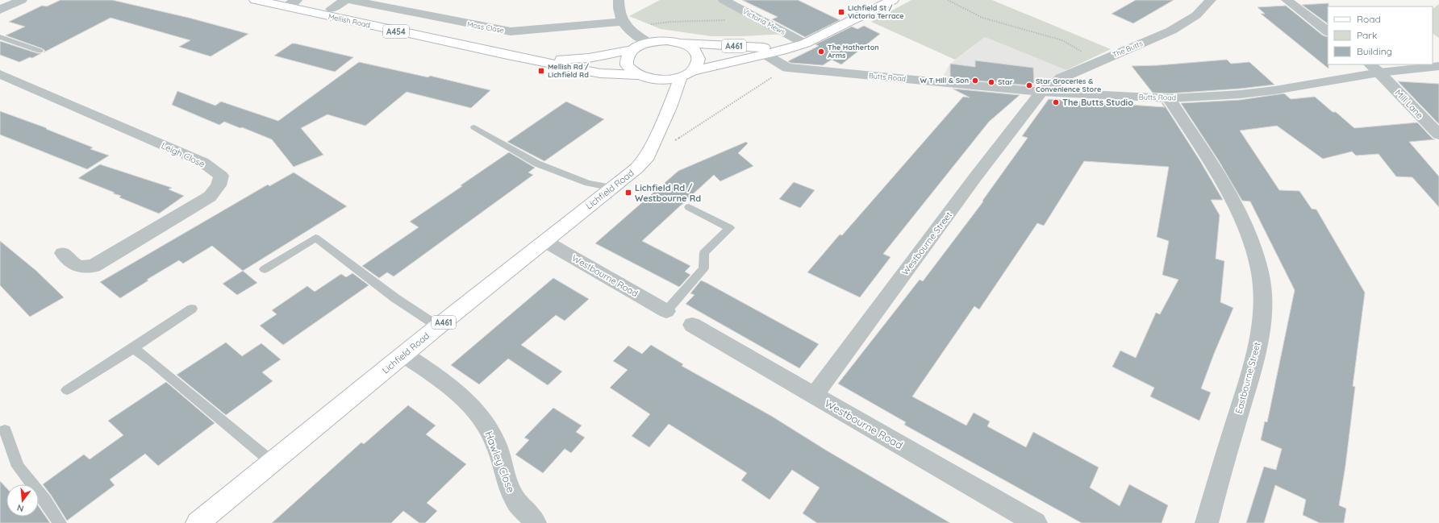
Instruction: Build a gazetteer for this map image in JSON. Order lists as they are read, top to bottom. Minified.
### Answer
{"streets":{"main road":["Mellish Road","A454","A461","Lichfield Road"],"street":["Victoria Mews","Moss Close","The Butts","Butts Road","Mill Lane","Leigh Close","Westbourne Street","Westbourne Road","Eastbourne Street","Hawley Close"]},"crossings":[["Mellish Road","A461"],["Mellish Road","Lichfield Road"],["Victoria Mews","A461"],["A461","Butts Road"],["A461","Lichfield Road"],["The Butts","Butts Road"],["The Butts","Westbourne Street"],["Butts Road","Mill Lane"],["Butts Road","Westbourne Street"],["Butts Road","Eastbourne Street"],["Lichfield Road","Westbourne Road"],["Lichfield Road","Hawley Close"],["Westbourne Street","Westbourne Road"]],"places":{"transit":["Lichfield St / Victoria Terrace","Mellish Rd / Lichfield Rd","Lichfield Rd / Westbourne Rd"],"other":["The Hatherton Arms","W T Hill & Son","Star","Star Groceries & Convenience Store","The Butts Studio"]},"legend":["Road","Park","Building"],"north":"bottom"}
